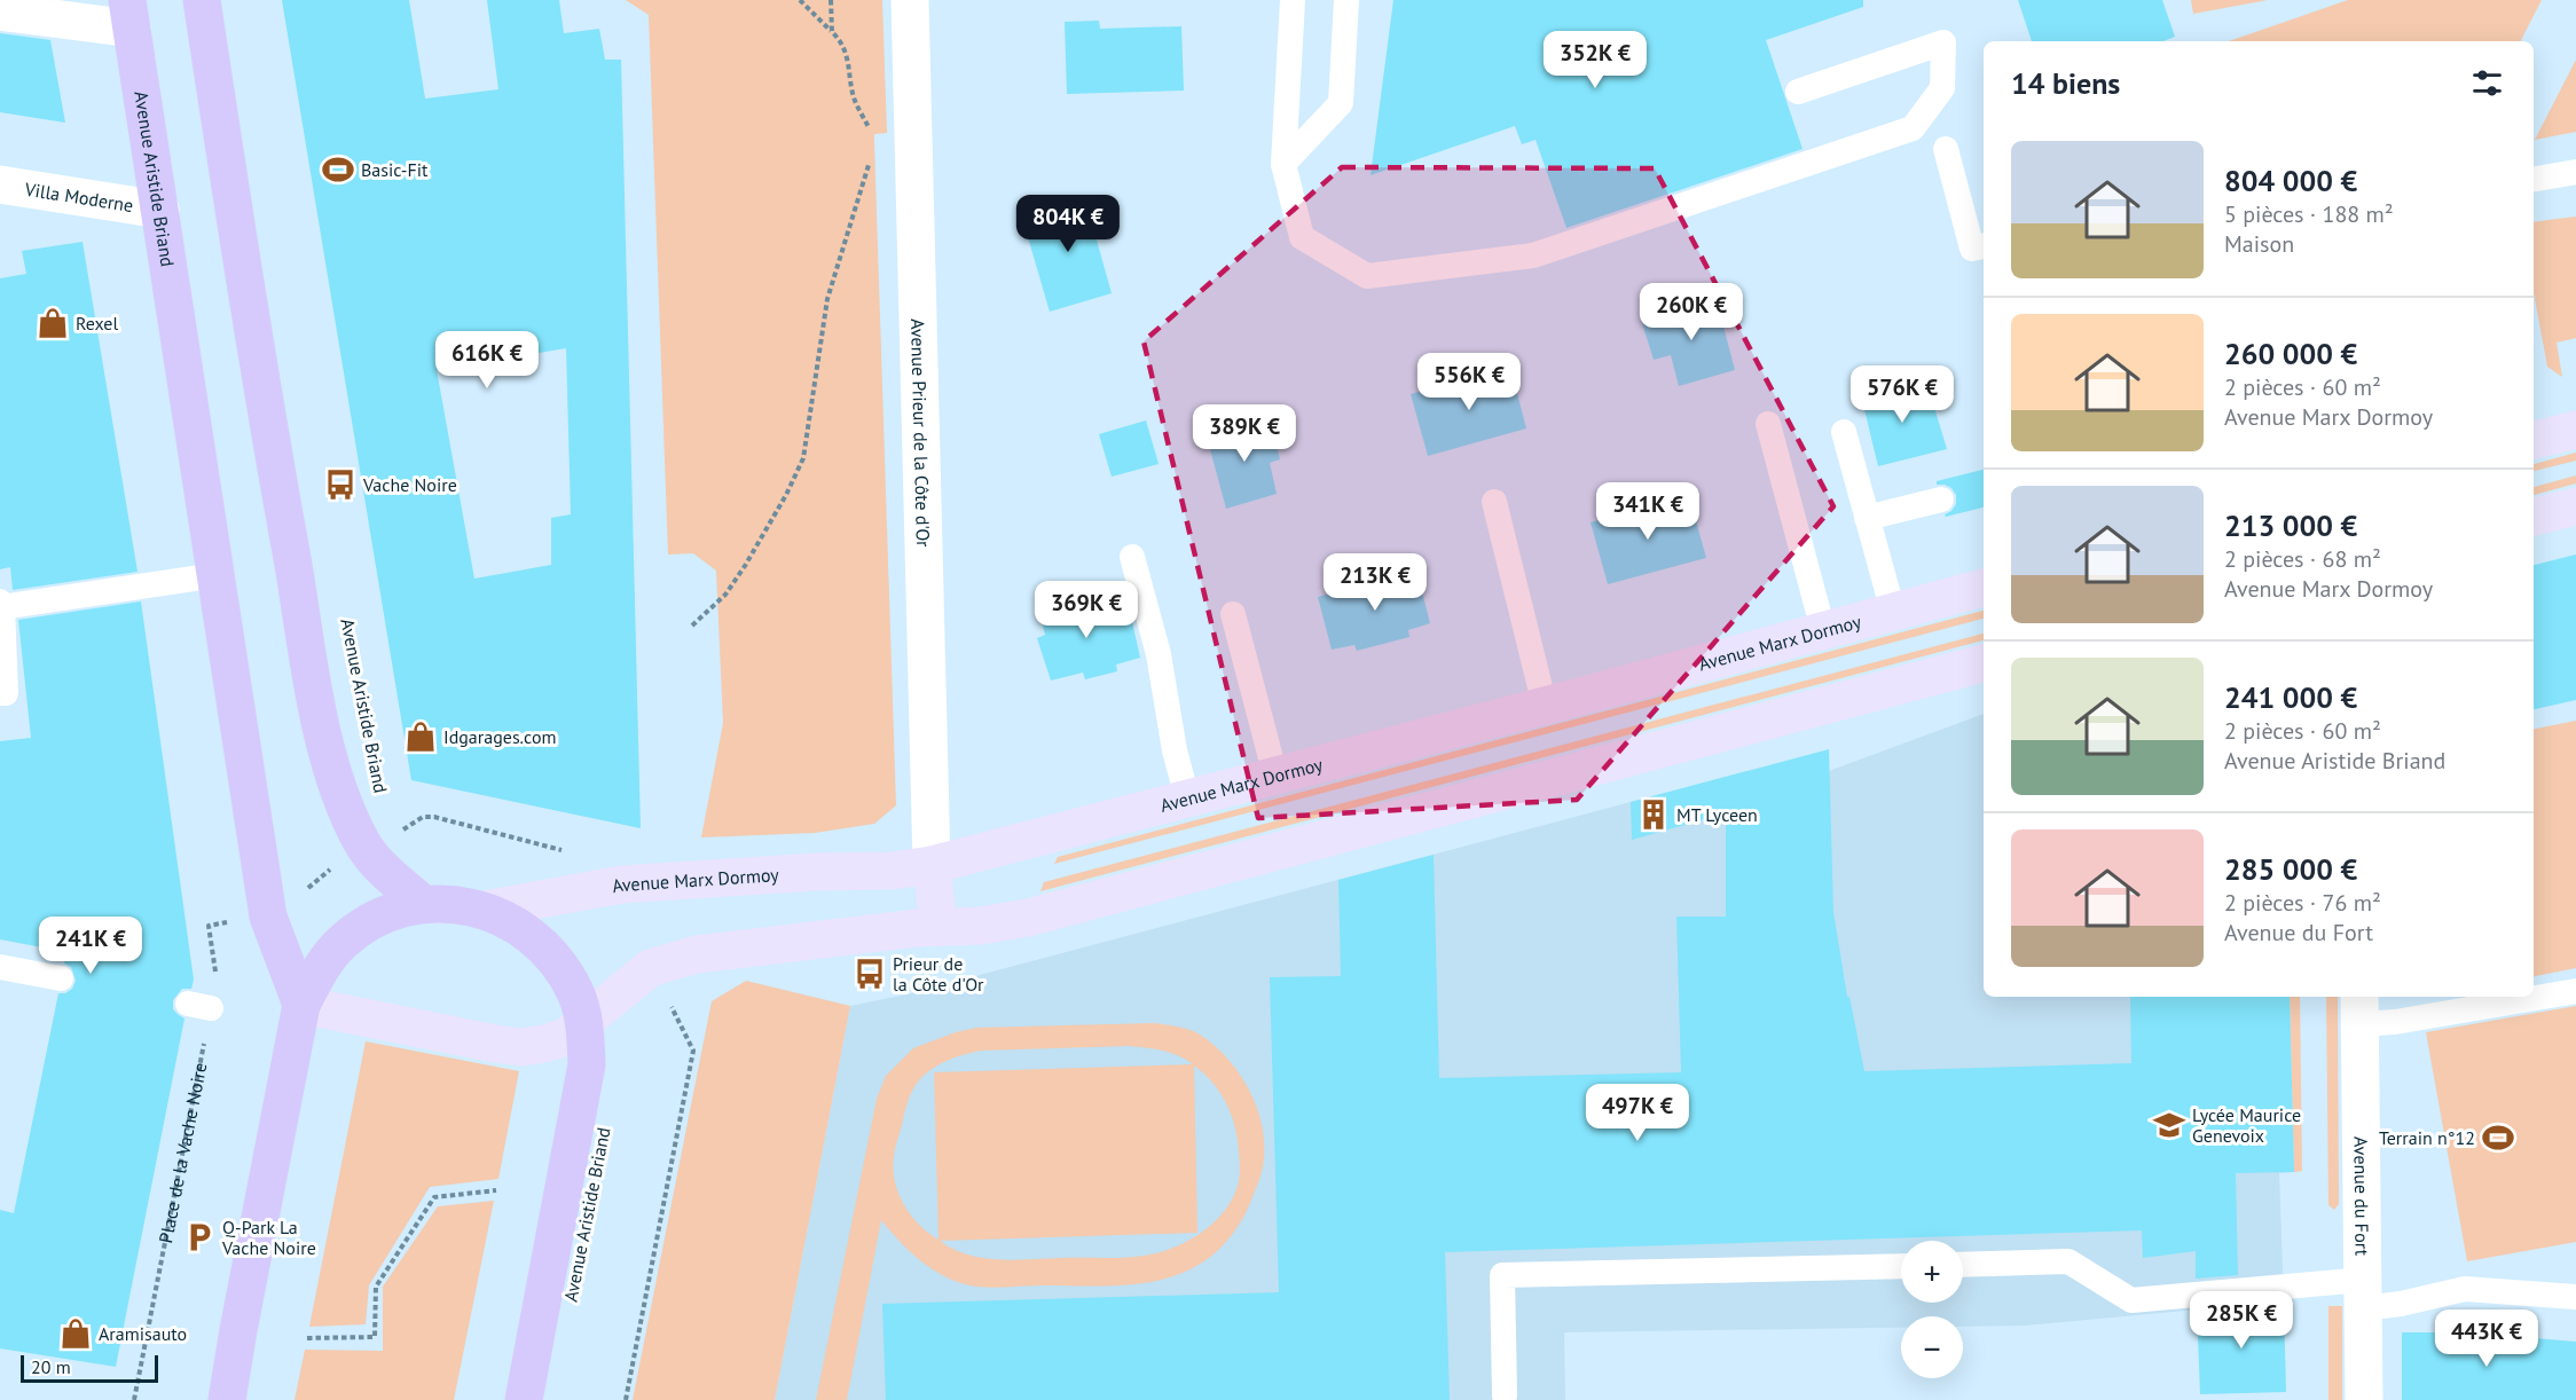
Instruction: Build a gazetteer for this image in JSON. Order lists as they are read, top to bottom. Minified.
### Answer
{"streets":{"main road":["Avenue Aristide Briand","Avenue Marx Dormoy"],"street":["Villa Moderne","Avenue Prieur de la Côte d'Or","Avenue du Fort"],"path":["Place de la Vache Noire"]},"crossings":[["Avenue Aristide Briand","Villa Moderne"],["Avenue Aristide Briand","Avenue Marx Dormoy"],["Avenue Prieur de la Côte d'Or","Avenue Marx Dormoy"]],"places":{"sports":["Basic-Fit","Terrain n°12"],"shop":["Rexel","Idgarages.com","Aramisauto"],"bus stop":["Vache Noire","Prieur de la Côte d'Or"],"building":["MT Lyceen"],"school or university":["Lycée Maurice Genevoix"],"parking":["Q-Park La Vache Noire"]},"scale_bar":"20 m","page":{"price":["352K €","804K €","260K €","616K €","556K €","576K €","389K €","341K €","213K €","369K €","241K €","497K €","285K €","443K €"],"heading":"14 biens","list":[{"name":"804 000 €","note":"5 pièces · 188 m² · Maison"},{"name":"260 000 €","note":"2 pièces · 60 m² · Avenue Marx Dormoy"},{"name":"213 000 €","note":"2 pièces · 68 m² · Avenue Marx Dormoy"},{"name":"241 000 €","note":"2 pièces · 60 m² · Avenue Aristide Briand"},{"name":"285 000 €","note":"2 pièces · 76 m² · Avenue du Fort"}],"map_buttons":["+","−"],"scale":"20 m"}}
